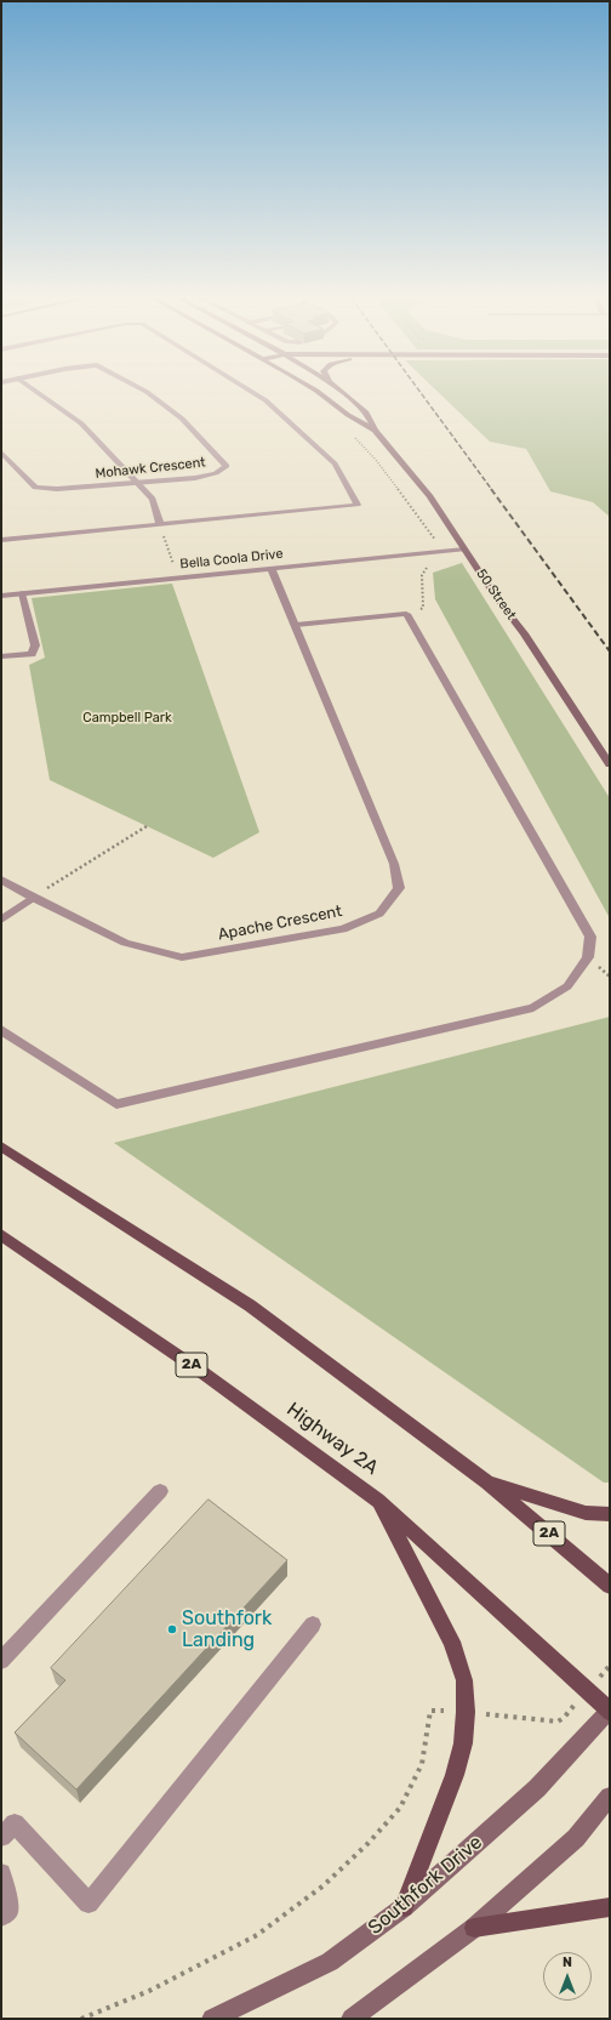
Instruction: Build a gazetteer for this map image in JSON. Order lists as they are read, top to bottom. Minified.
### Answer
{"streets":{"main road":["50 Street","2A","Highway 2A","Southfork Drive"],"street":["Mohawk Crescent","Bella Coola Drive","Apache Crescent"]},"crossings":[["Bella Coola Drive","50 Street"],["Bella Coola Drive","Apache Crescent"],["Highway 2A","Southfork Drive"]],"parks":["Campbell Park"],"places":["Southfork Landing"],"north":"top"}
